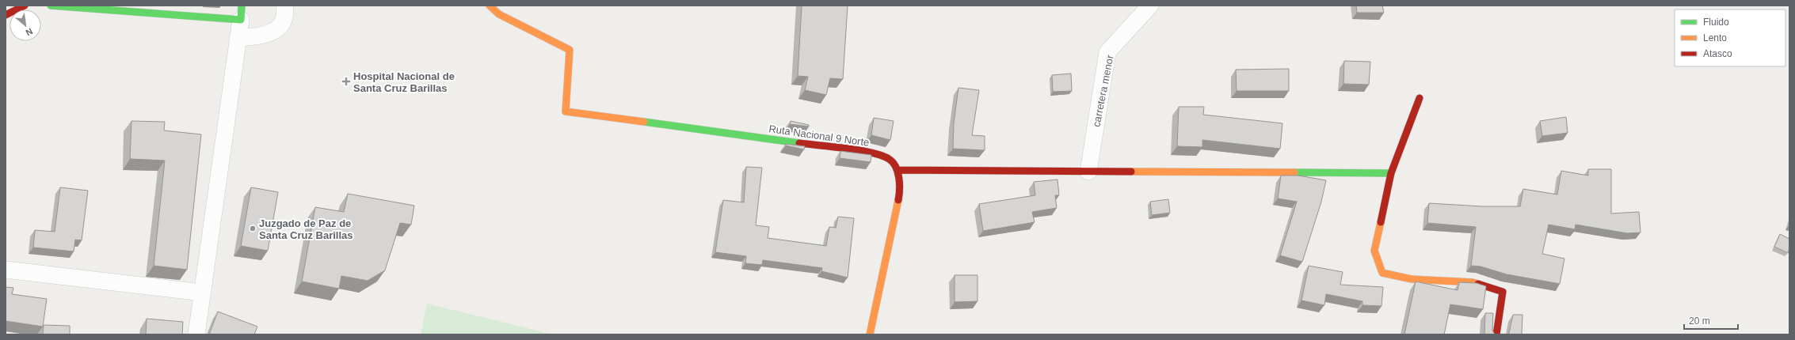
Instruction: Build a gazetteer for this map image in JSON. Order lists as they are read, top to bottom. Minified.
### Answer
{"streets":{"street":["carretera menor","Ruta Nacional 9 Norte"]},"places":{"health":["Hospital Nacional de Santa Cruz Barillas"],"other":["Juzgado de Paz de Santa Cruz Barillas"]},"legend":["Fluido","Lento","Atasco"],"scale_bar":"20 m","north":"bottom right"}
